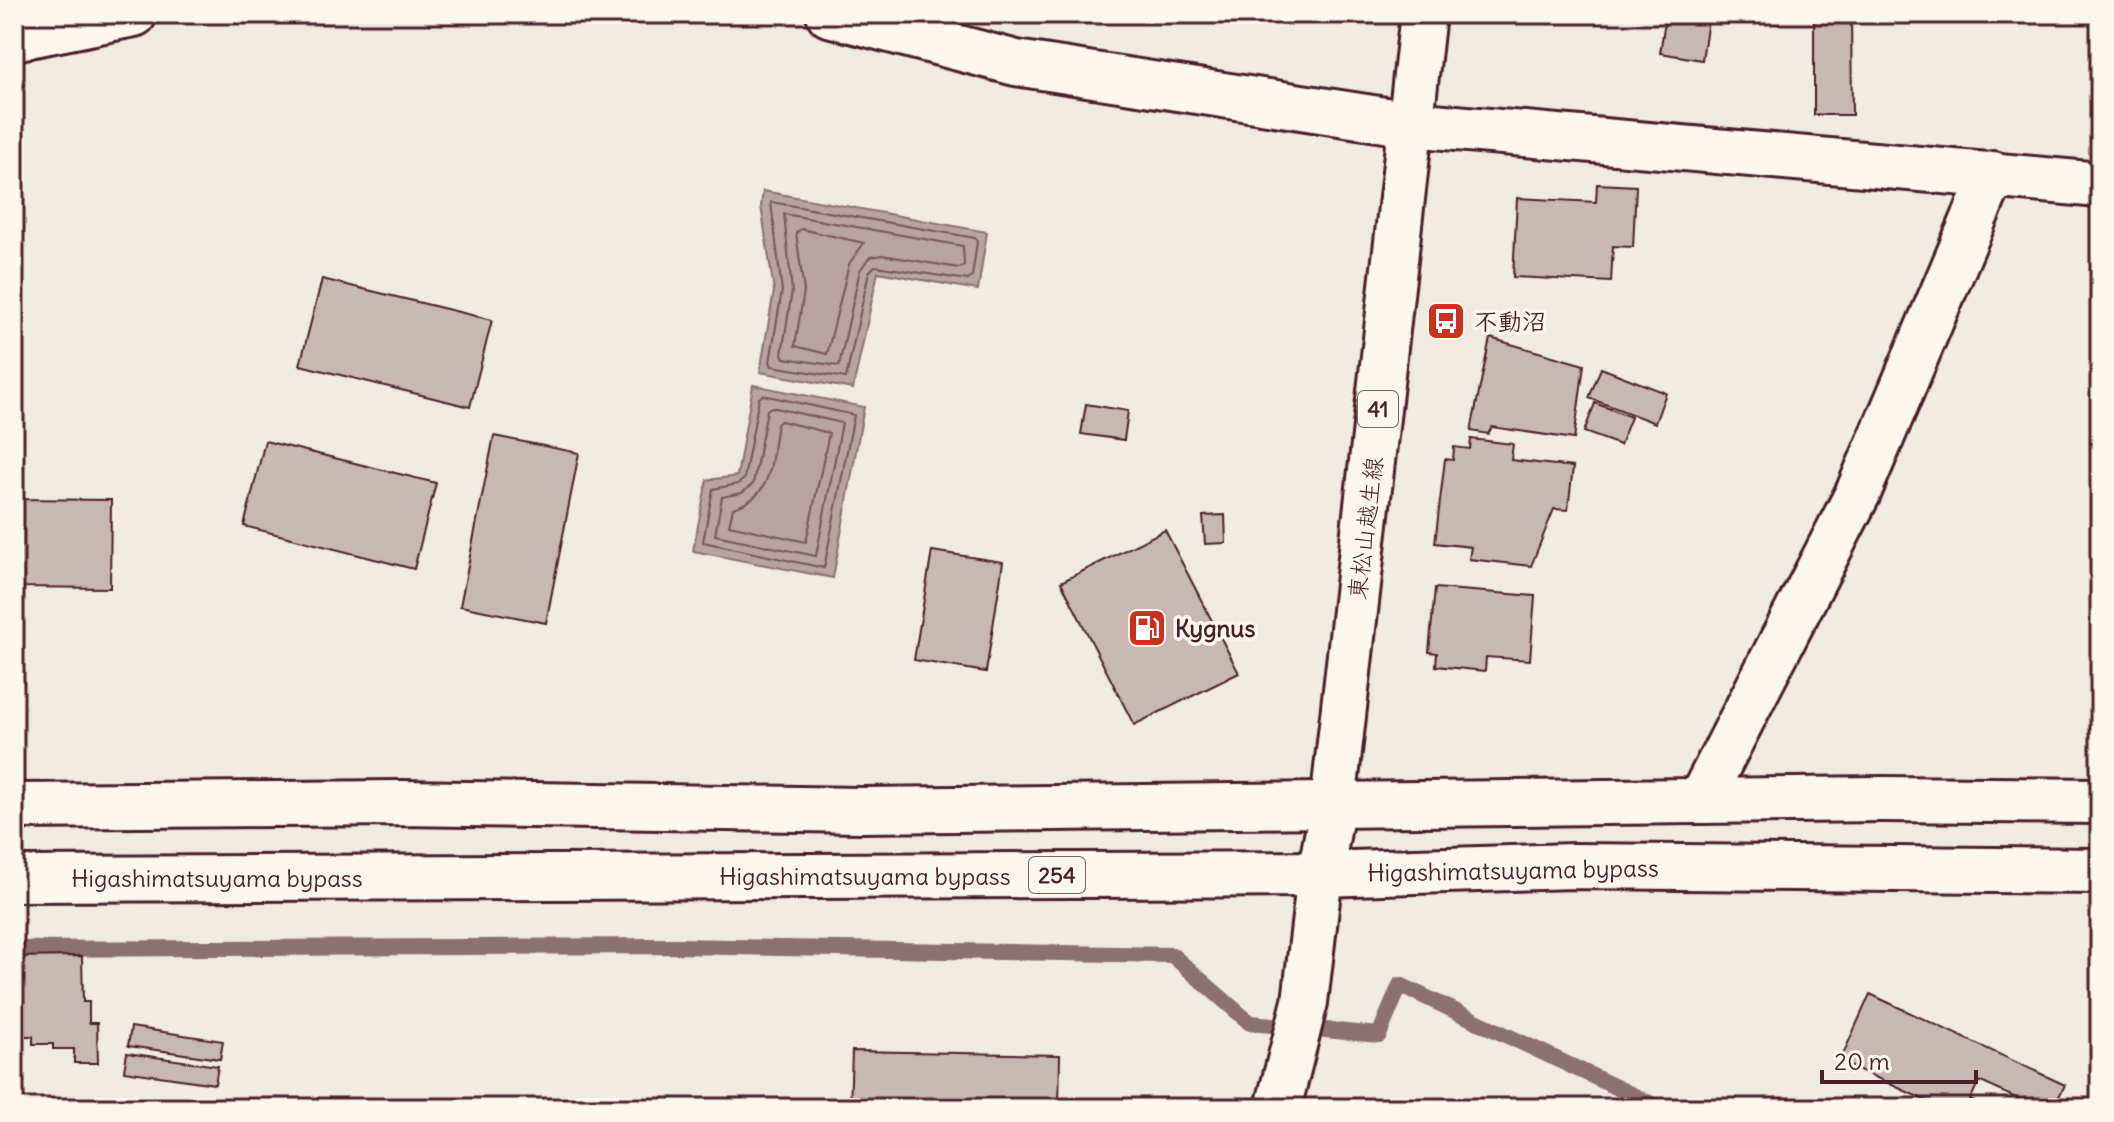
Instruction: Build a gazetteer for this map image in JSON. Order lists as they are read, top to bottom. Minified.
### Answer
{"streets":{"main road":["41","東松山越生線","Higashimatsuyama bypass","254"]},"crossings":[["41","東松山越生線"],["41","Higashimatsuyama bypass"]],"places":{"bus stop":["不動沼"],"fuel station":["Kygnus"]},"scale_bar":"20 m"}
